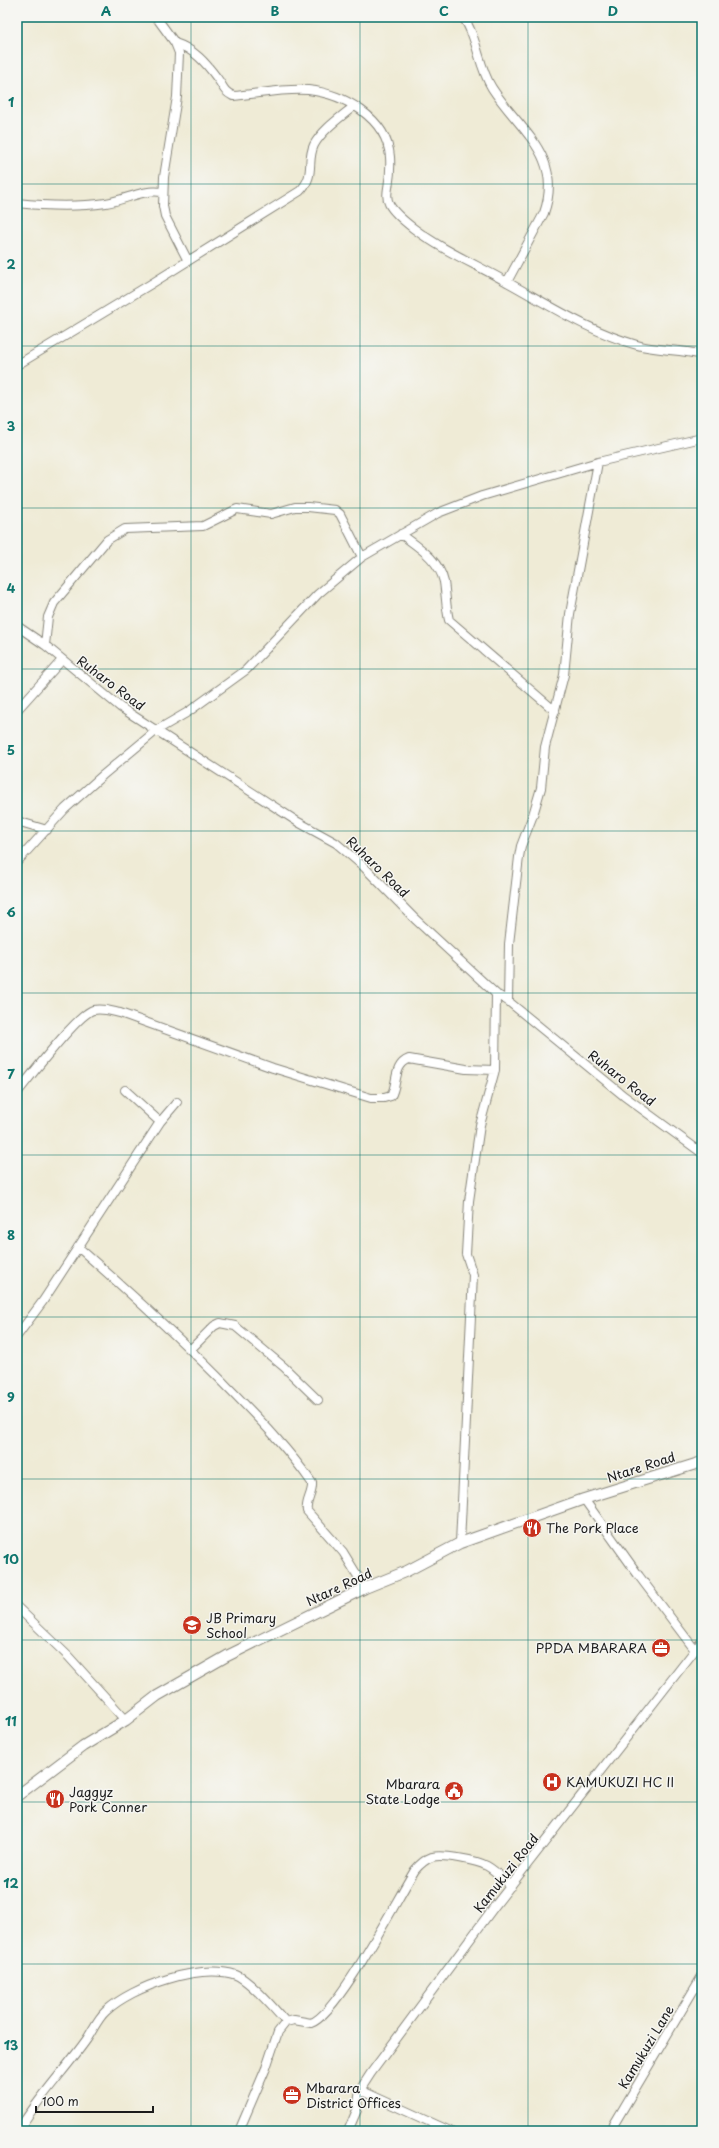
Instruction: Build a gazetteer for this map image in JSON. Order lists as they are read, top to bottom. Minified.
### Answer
{"streets":{"main road":["Ntare Road"],"street":["Ruharo Road","Kamukuzi Road","Kamukuzi Lane"]},"places":{"restaurant":["The Pork Place","Jaggyz Pork Conner"],"school or university":["JB Primary School"],"office":["PPDA MBARARA","Mbarara District Offices"],"hospital":["KAMUKUZI HC II"],"public building":["Mbarara State Lodge"]},"scale_bar":"100 m","grid":{"columns":["A","B","C","D"],"rows":["1","2","3","4","5","6","7","8","9","10","11","12","13"]}}
